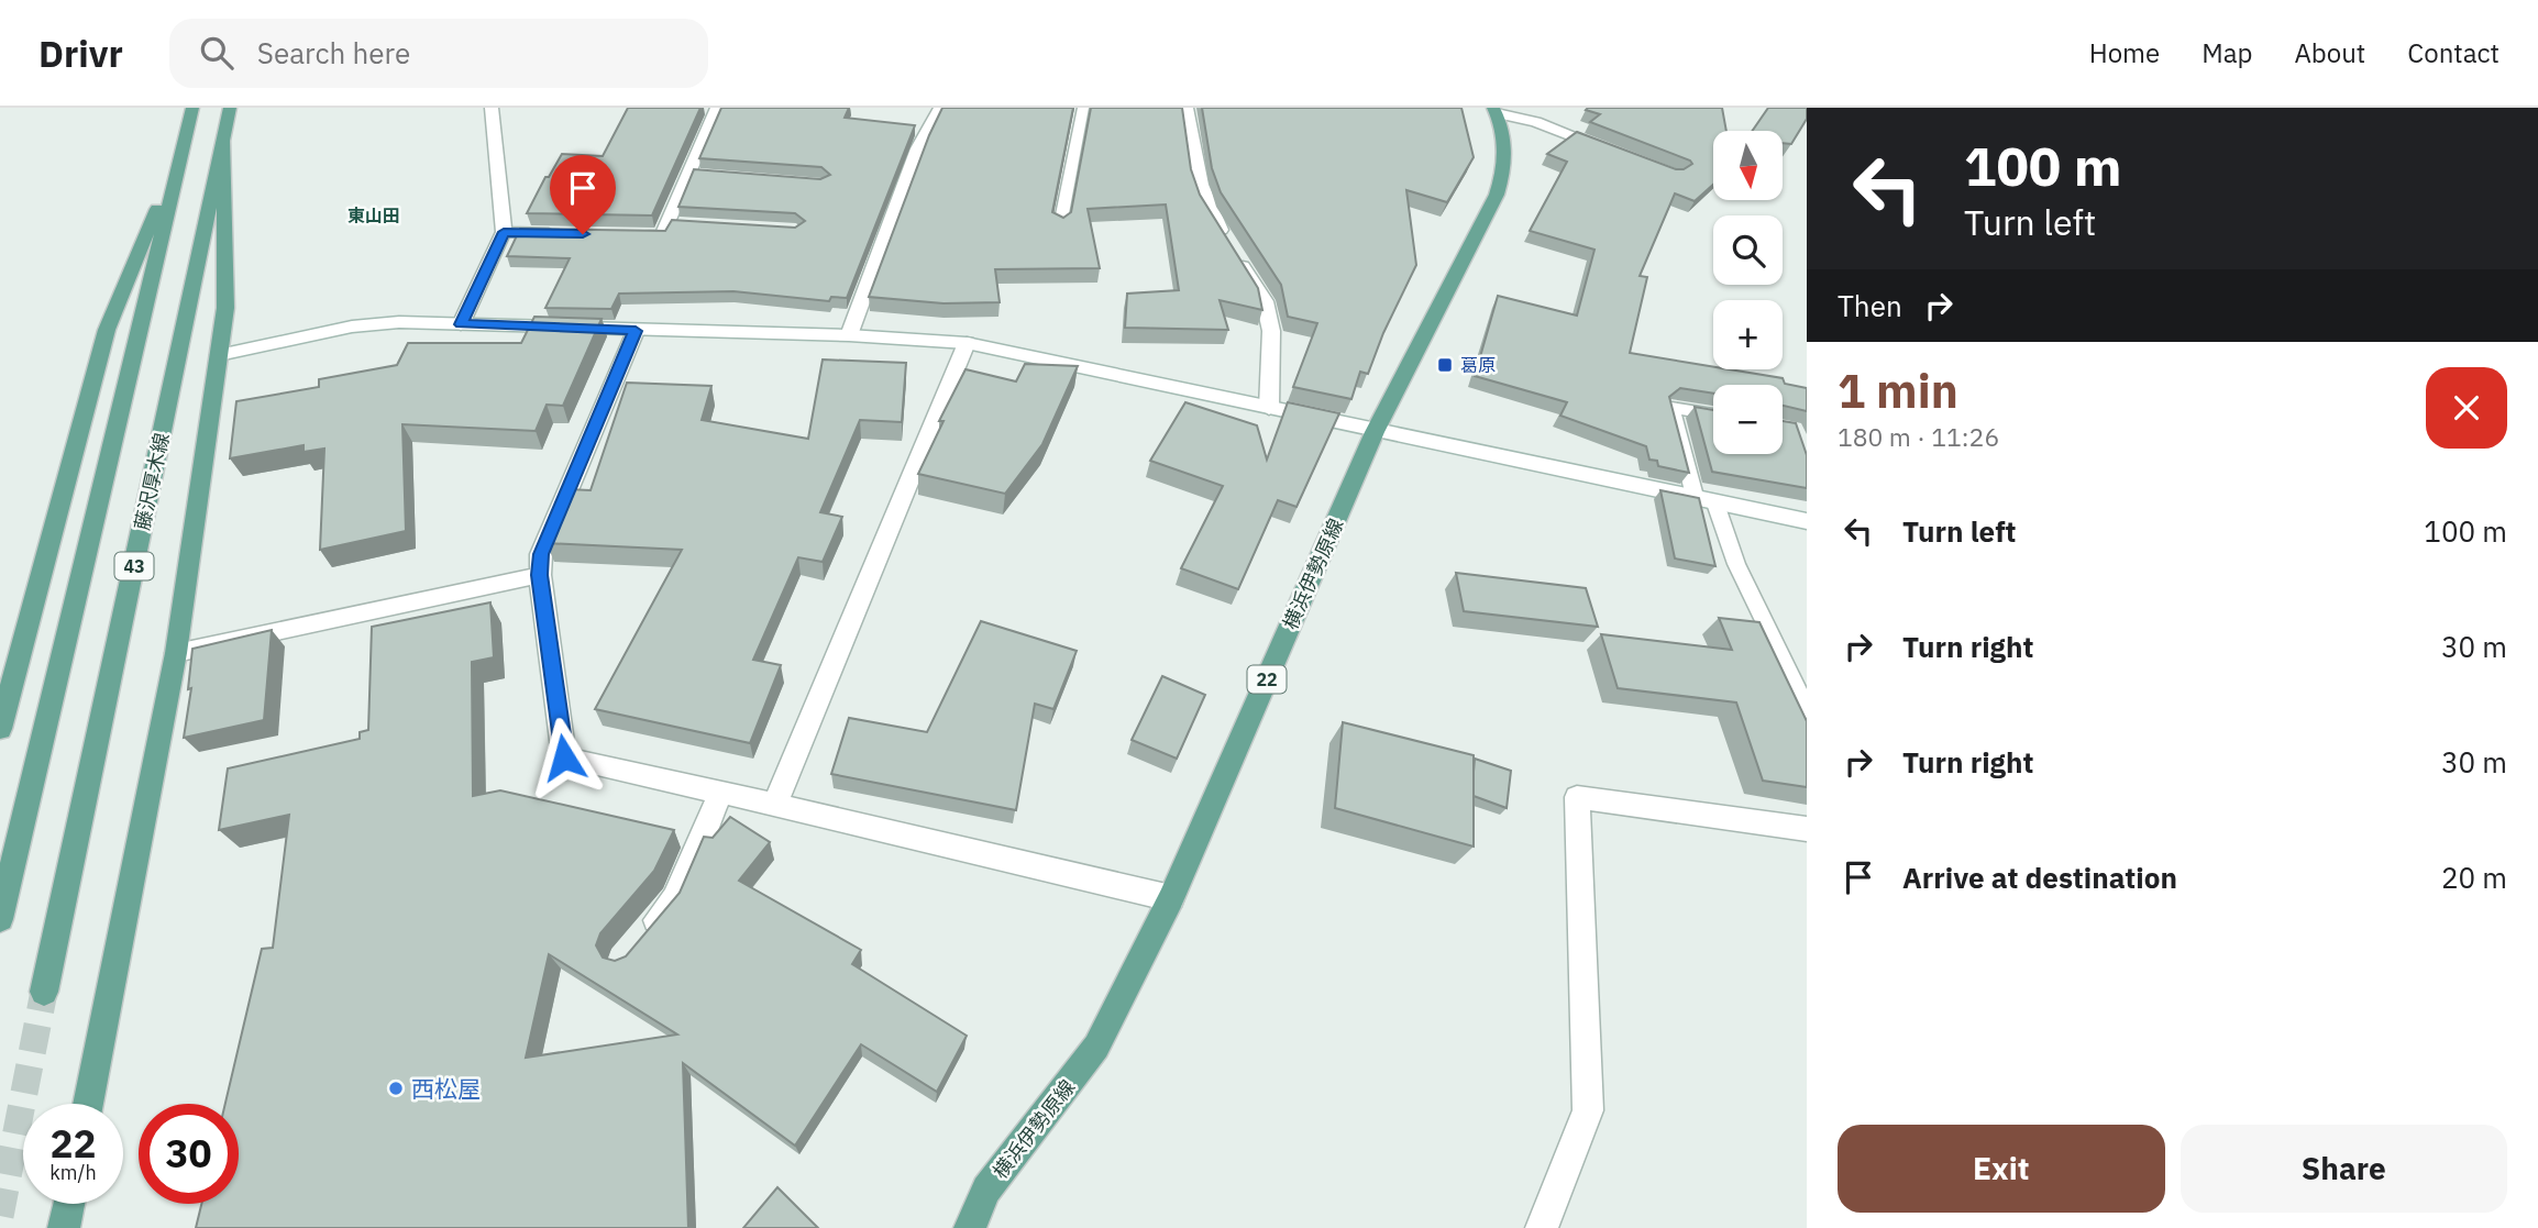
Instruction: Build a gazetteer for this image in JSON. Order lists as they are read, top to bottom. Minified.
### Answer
{"streets":{"main road":["藤沢厚木線","43","横浜伊勢原線","22"]},"districts":["東山田"],"places":{"transit":["葛原"],"other":["西松屋"]},"north":"bottom","page":{"header":"Drivr","search":"Search here","nav":["Home","Map","About","Contact"],"turn":["100 m","Turn left"],"map_buttons":["+","−"],"then":"Then","heading":["1 min","180 m · 11:26"],"list":[{"name":"Turn left","value":"100 m"},{"name":"Turn right","value":"30 m"},{"name":"Turn right","value":"30 m"},{"name":"Arrive at destination","value":"20 m"}],"speed":"22 km/h","limit":"30","buttons":["Exit","Share"]}}
